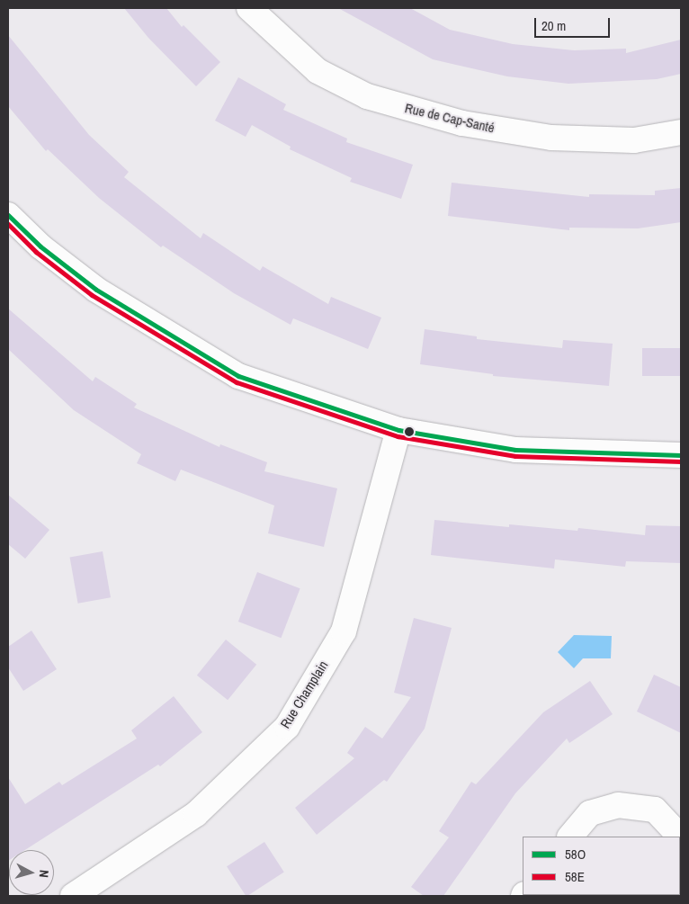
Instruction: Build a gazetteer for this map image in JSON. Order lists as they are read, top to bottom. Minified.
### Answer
{"streets":{"street":["Rue de Cap-Santé","Rue Champlain"]},"lines":["transit line 58O","transit line 58E"],"legend":["58O","58E"],"scale_bar":"20 m","north":"right"}
